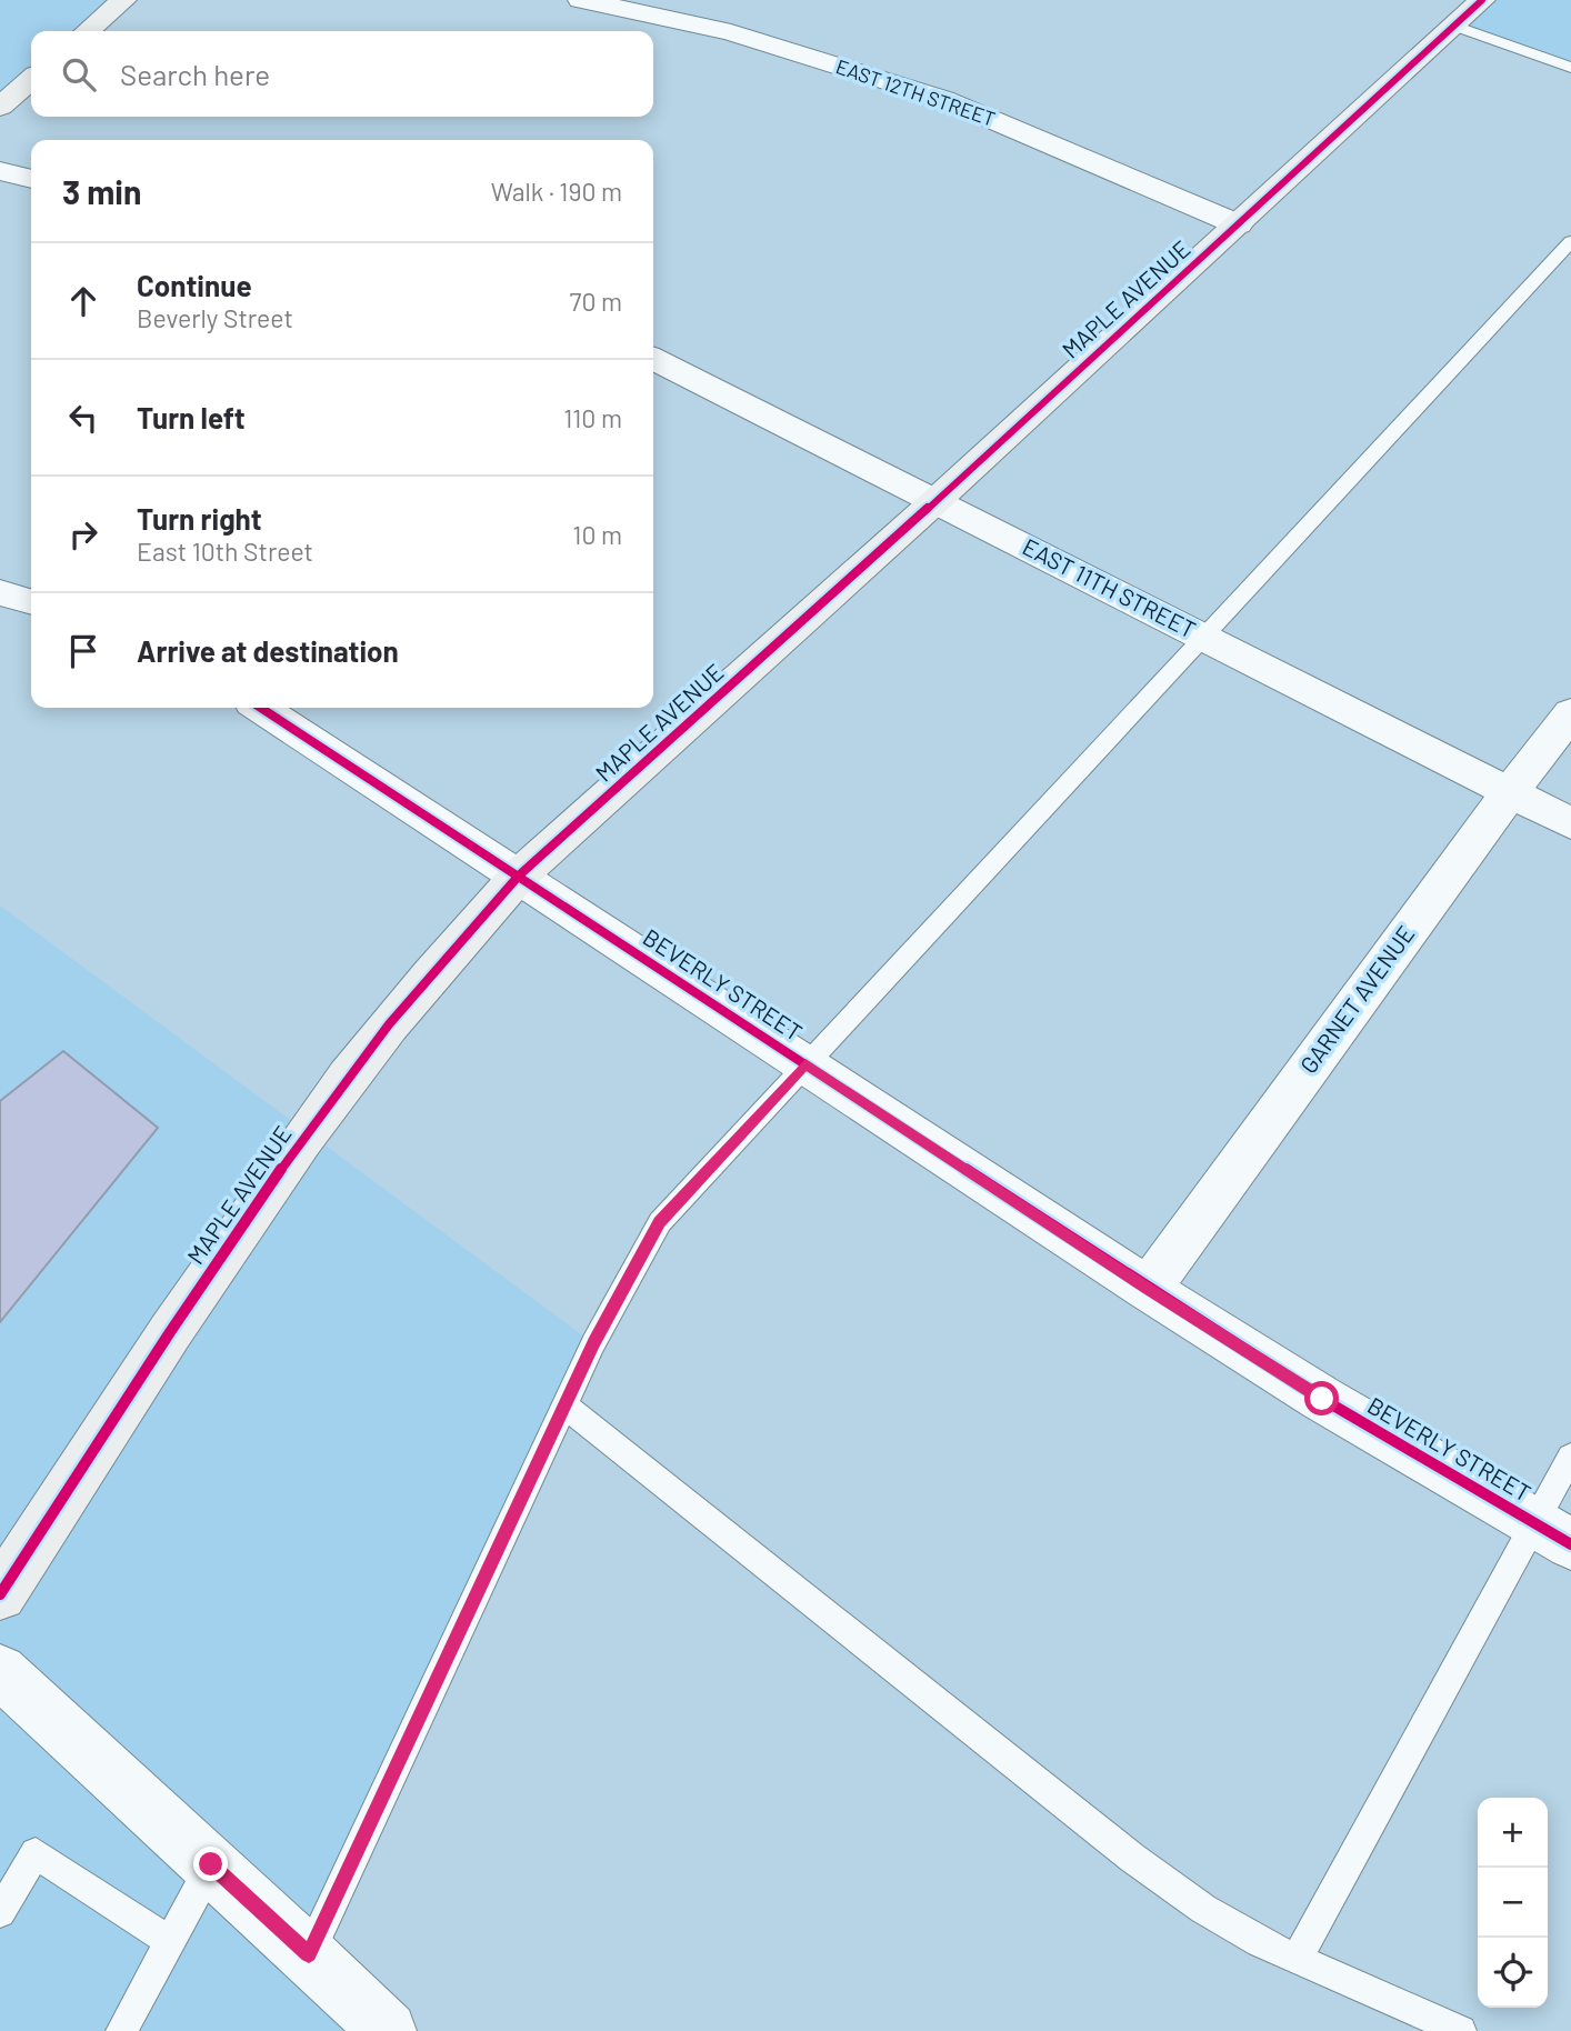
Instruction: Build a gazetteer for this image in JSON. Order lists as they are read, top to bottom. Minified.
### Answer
{"streets":{"street":["EAST 12TH STREET","MAPLE AVENUE","EAST 11TH STREET","BEVERLY STREET","GARNET AVENUE"]},"crossings":[["EAST 12TH STREET","MAPLE AVENUE"],["MAPLE AVENUE","EAST 11TH STREET"],["MAPLE AVENUE","BEVERLY STREET"],["EAST 11TH STREET","GARNET AVENUE"],["BEVERLY STREET","GARNET AVENUE"]],"page":{"search":"Search here","heading":["3 min","Walk · 190 m"],"list":[["Continue","Beverly Street","70 m"],["Turn left","110 m"],["Turn right","East 10th Street","10 m"],"Arrive at destination"],"map_buttons":["+","−"]}}
